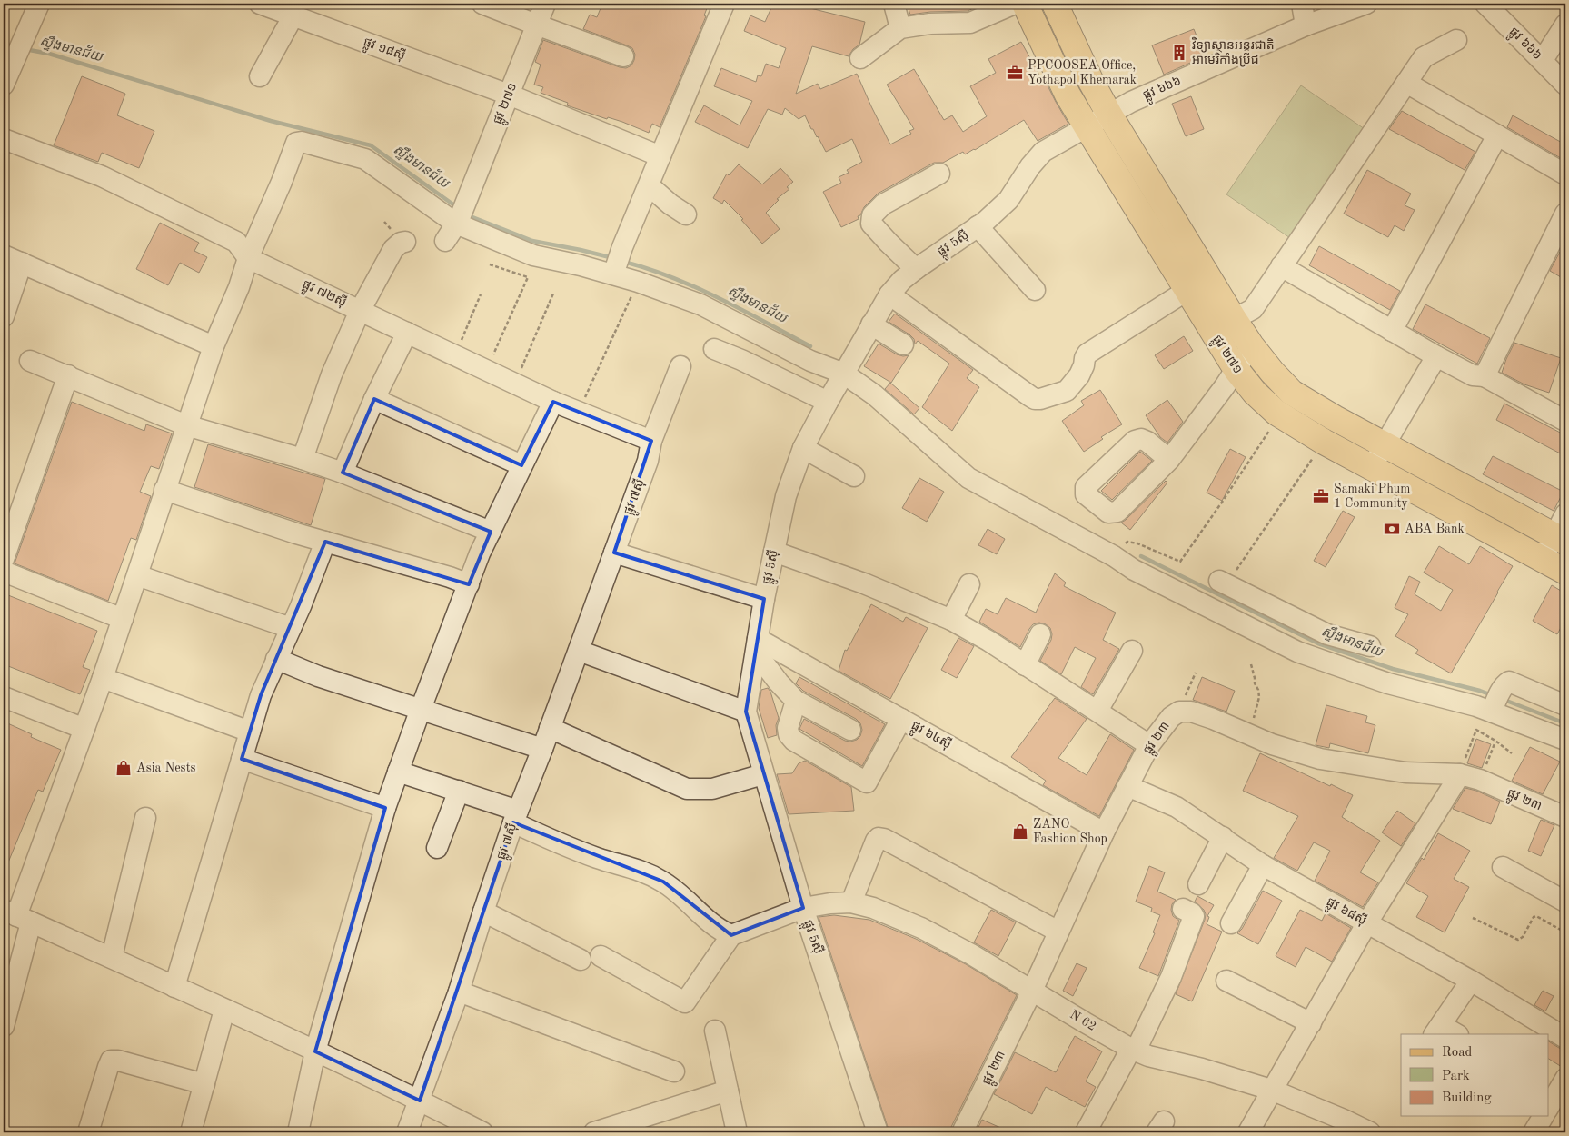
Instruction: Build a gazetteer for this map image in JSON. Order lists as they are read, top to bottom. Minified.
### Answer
{"streets":{"main road":["ផ្លូវ ២៧១"],"street":["ផ្លូវ ៦៦៦","ផ្លូវ ១៨ស៊ី","ផ្លូវ 5ស៊ី","ផ្លូវ ៧២ស៊ី","ផ្លូវ ៧ស៊ី","ផ្លូវ ៦៤ស៊ី","ផ្លូវ ២៣","ផ្លូវ ៦៨ស៊ី","N 62"]},"crossings":[["ផ្លូវ ៦៦៦","ផ្លូវ ២៧១"],["ផ្លូវ ៦៦៦","ផ្លូវ 5ស៊ី"],["ផ្លូវ ១៨ស៊ី","ផ្លូវ ២៧១"],["ផ្លូវ ២៧១","ផ្លូវ 5ស៊ី"],["ផ្លូវ 5ស៊ី","ផ្លូវ ៦៤ស៊ី"],["ផ្លូវ 5ស៊ី","N 62"],["ផ្លូវ ៧២ស៊ី","ផ្លូវ ៧ស៊ី"],["ផ្លូវ ៦៤ស៊ី","ផ្លូវ ២៣"],["ផ្លូវ ២៣","ផ្លូវ ៦៨ស៊ី"],["ផ្លូវ ២៣","N 62"]],"water":["ស្ទឹងមានជ័យ"],"places":{"building":["វិទ្យាស្ថានអន្តរជាតិ អាមេរិកាំងប្រីជ"],"office":["PPCOOSEA Office, Yothapol Khemarak","Samaki Phum 1 Community"],"bank":["ABA Bank"],"shop":["Asia Nests","ZANO Fashion Shop"]},"legend":["Road","Park","Building"]}
